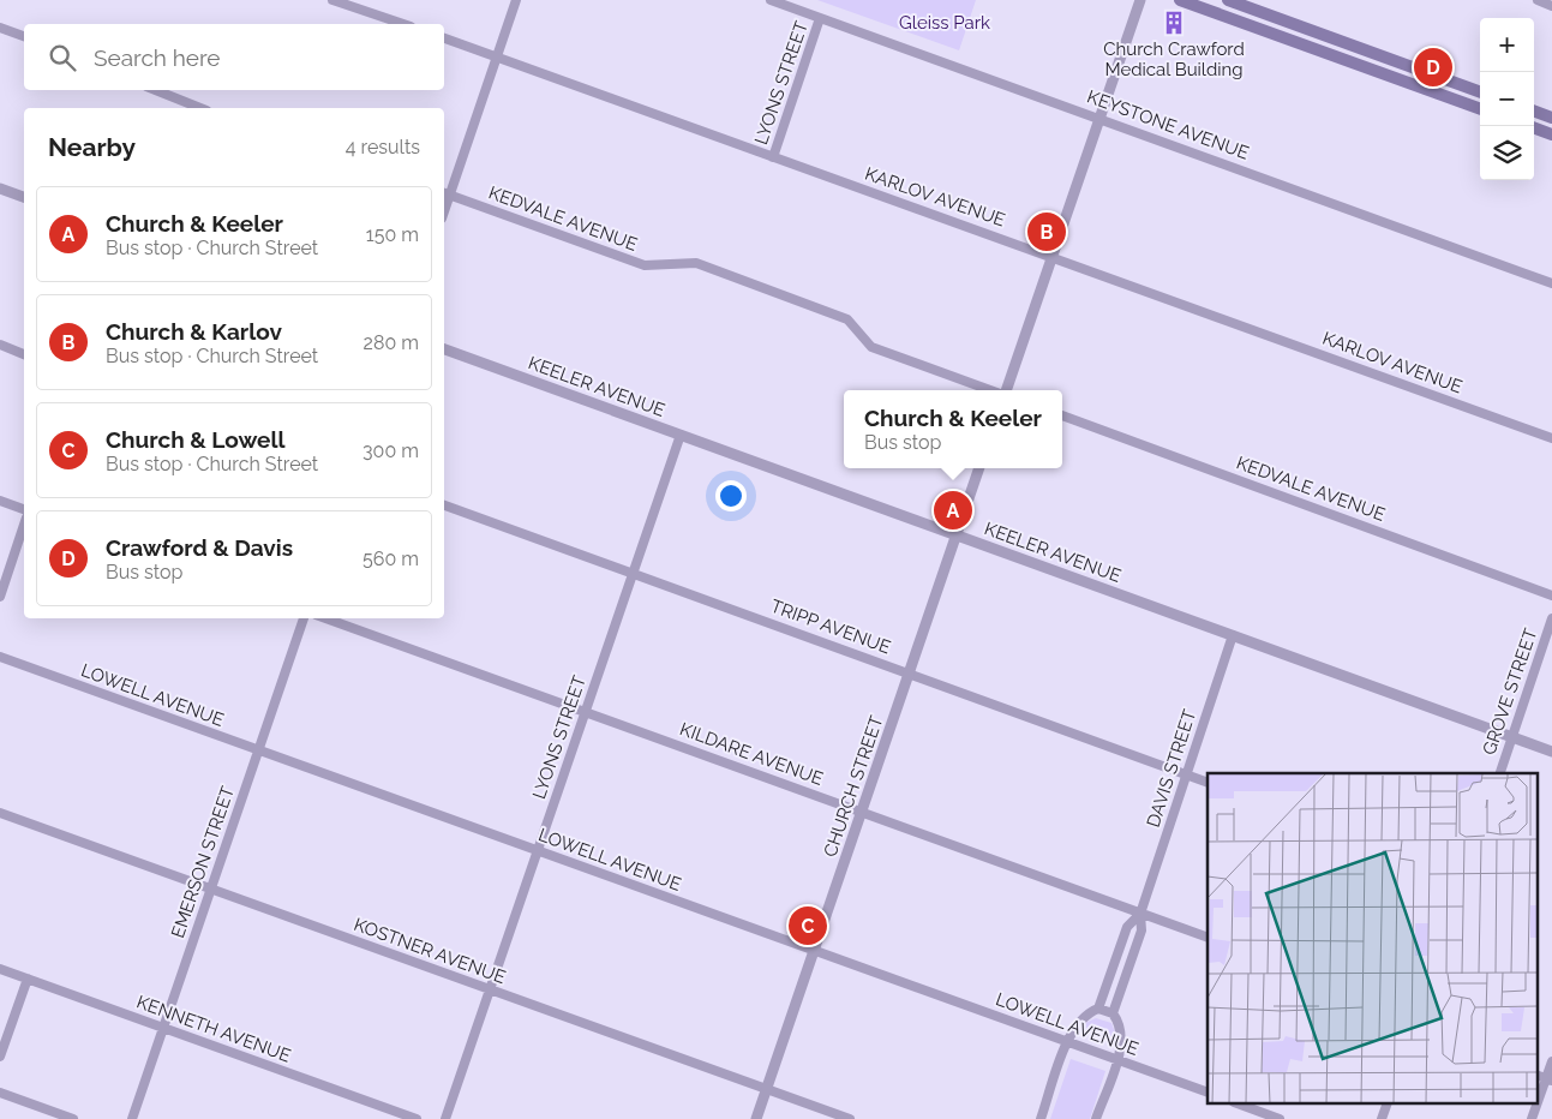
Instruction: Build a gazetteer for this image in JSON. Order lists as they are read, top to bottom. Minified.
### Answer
{"streets":{"street":["LYONS STREET","KEYSTONE AVENUE","KARLOV AVENUE","KEDVALE AVENUE","KEELER AVENUE","TRIPP AVENUE","GROVE STREET","LOWELL AVENUE","KILDARE AVENUE","DAVIS STREET","CHURCH STREET","EMERSON STREET","KOSTNER AVENUE","KENNETH AVENUE"]},"crossings":[["LYONS STREET","KEYSTONE AVENUE"],["LYONS STREET","KARLOV AVENUE"],["LYONS STREET","KEELER AVENUE"],["LYONS STREET","TRIPP AVENUE"],["LYONS STREET","LOWELL AVENUE"],["LYONS STREET","KILDARE AVENUE"],["LYONS STREET","KOSTNER AVENUE"],["KEELER AVENUE","GROVE STREET"],["KEELER AVENUE","DAVIS STREET"],["KEELER AVENUE","CHURCH STREET"],["TRIPP AVENUE","DAVIS STREET"],["TRIPP AVENUE","CHURCH STREET"],["LOWELL AVENUE","CHURCH STREET"],["LOWELL AVENUE","EMERSON STREET"],["KILDARE AVENUE","DAVIS STREET"],["KILDARE AVENUE","CHURCH STREET"],["CHURCH STREET","KOSTNER AVENUE"],["EMERSON STREET","KOSTNER AVENUE"],["EMERSON STREET","KENNETH AVENUE"]],"parks":["Gleiss Park"],"places":{"building":["Church Crawford Medical Building"]},"page":{"map_buttons":["+","−"],"search":"Search here","pins":["D","B","A","C"],"heading":["Nearby","4 results"],"list":[{"mark":"A","name":"Church & Keeler","note":"Bus stop · Church Street","value":"150 m"},{"mark":"B","name":"Church & Karlov","note":"Bus stop · Church Street","value":"280 m"},{"mark":"C","name":"Church & Lowell","note":"Bus stop · Church Street","value":"300 m"},{"mark":"D","name":"Crawford & Davis","note":"Bus stop","value":"560 m"}],"popup":["Church & Keeler","Bus stop"]}}
